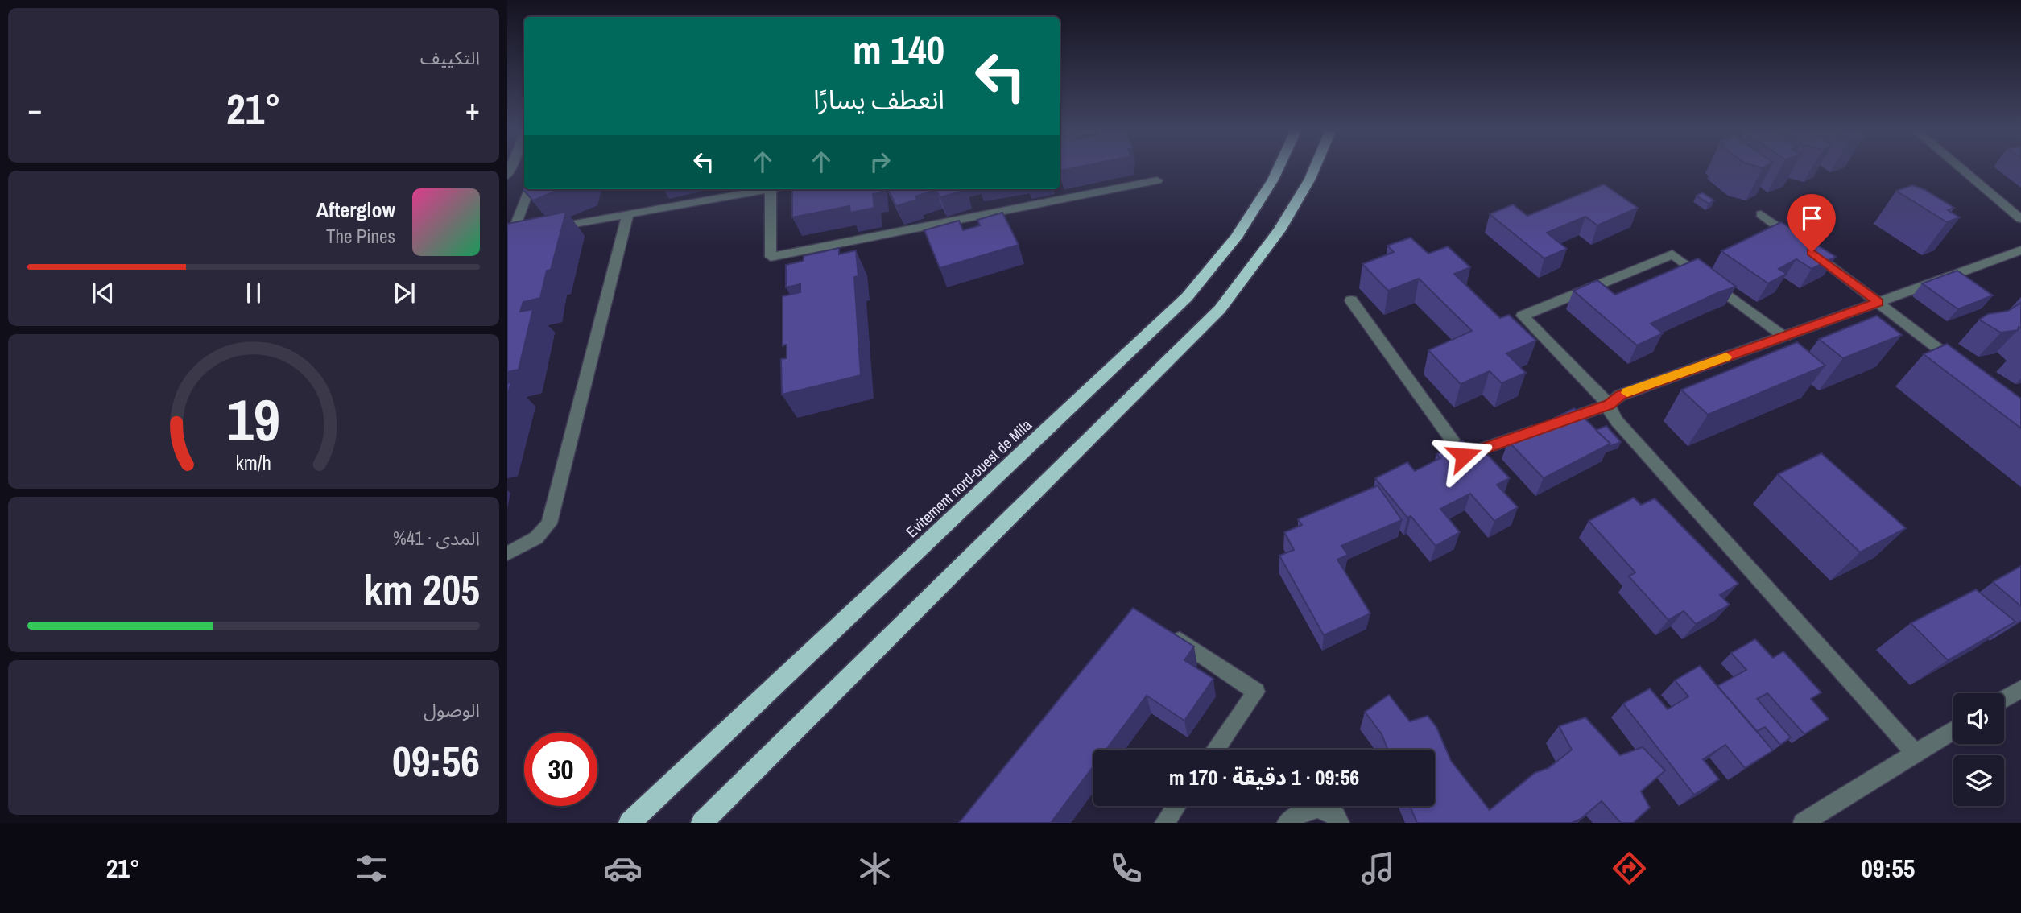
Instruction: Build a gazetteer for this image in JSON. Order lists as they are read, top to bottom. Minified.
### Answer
{"streets":{"highway":["Evitement nord-ouest de Mila"]},"page":{"tile":["التكييف",["المدى · 41%","205 km"],["الوصول","09:56"]],"turn":["140 m","انعطف يسارًا"],"heat":["−","21°","+"],"song":["Afterglow","The Pines"],"limit":"30","trip":"09:56 · 1 دقيقة · 170 m","tabs":["09:55","21°"],"gauge":["19","km/h"]}}
